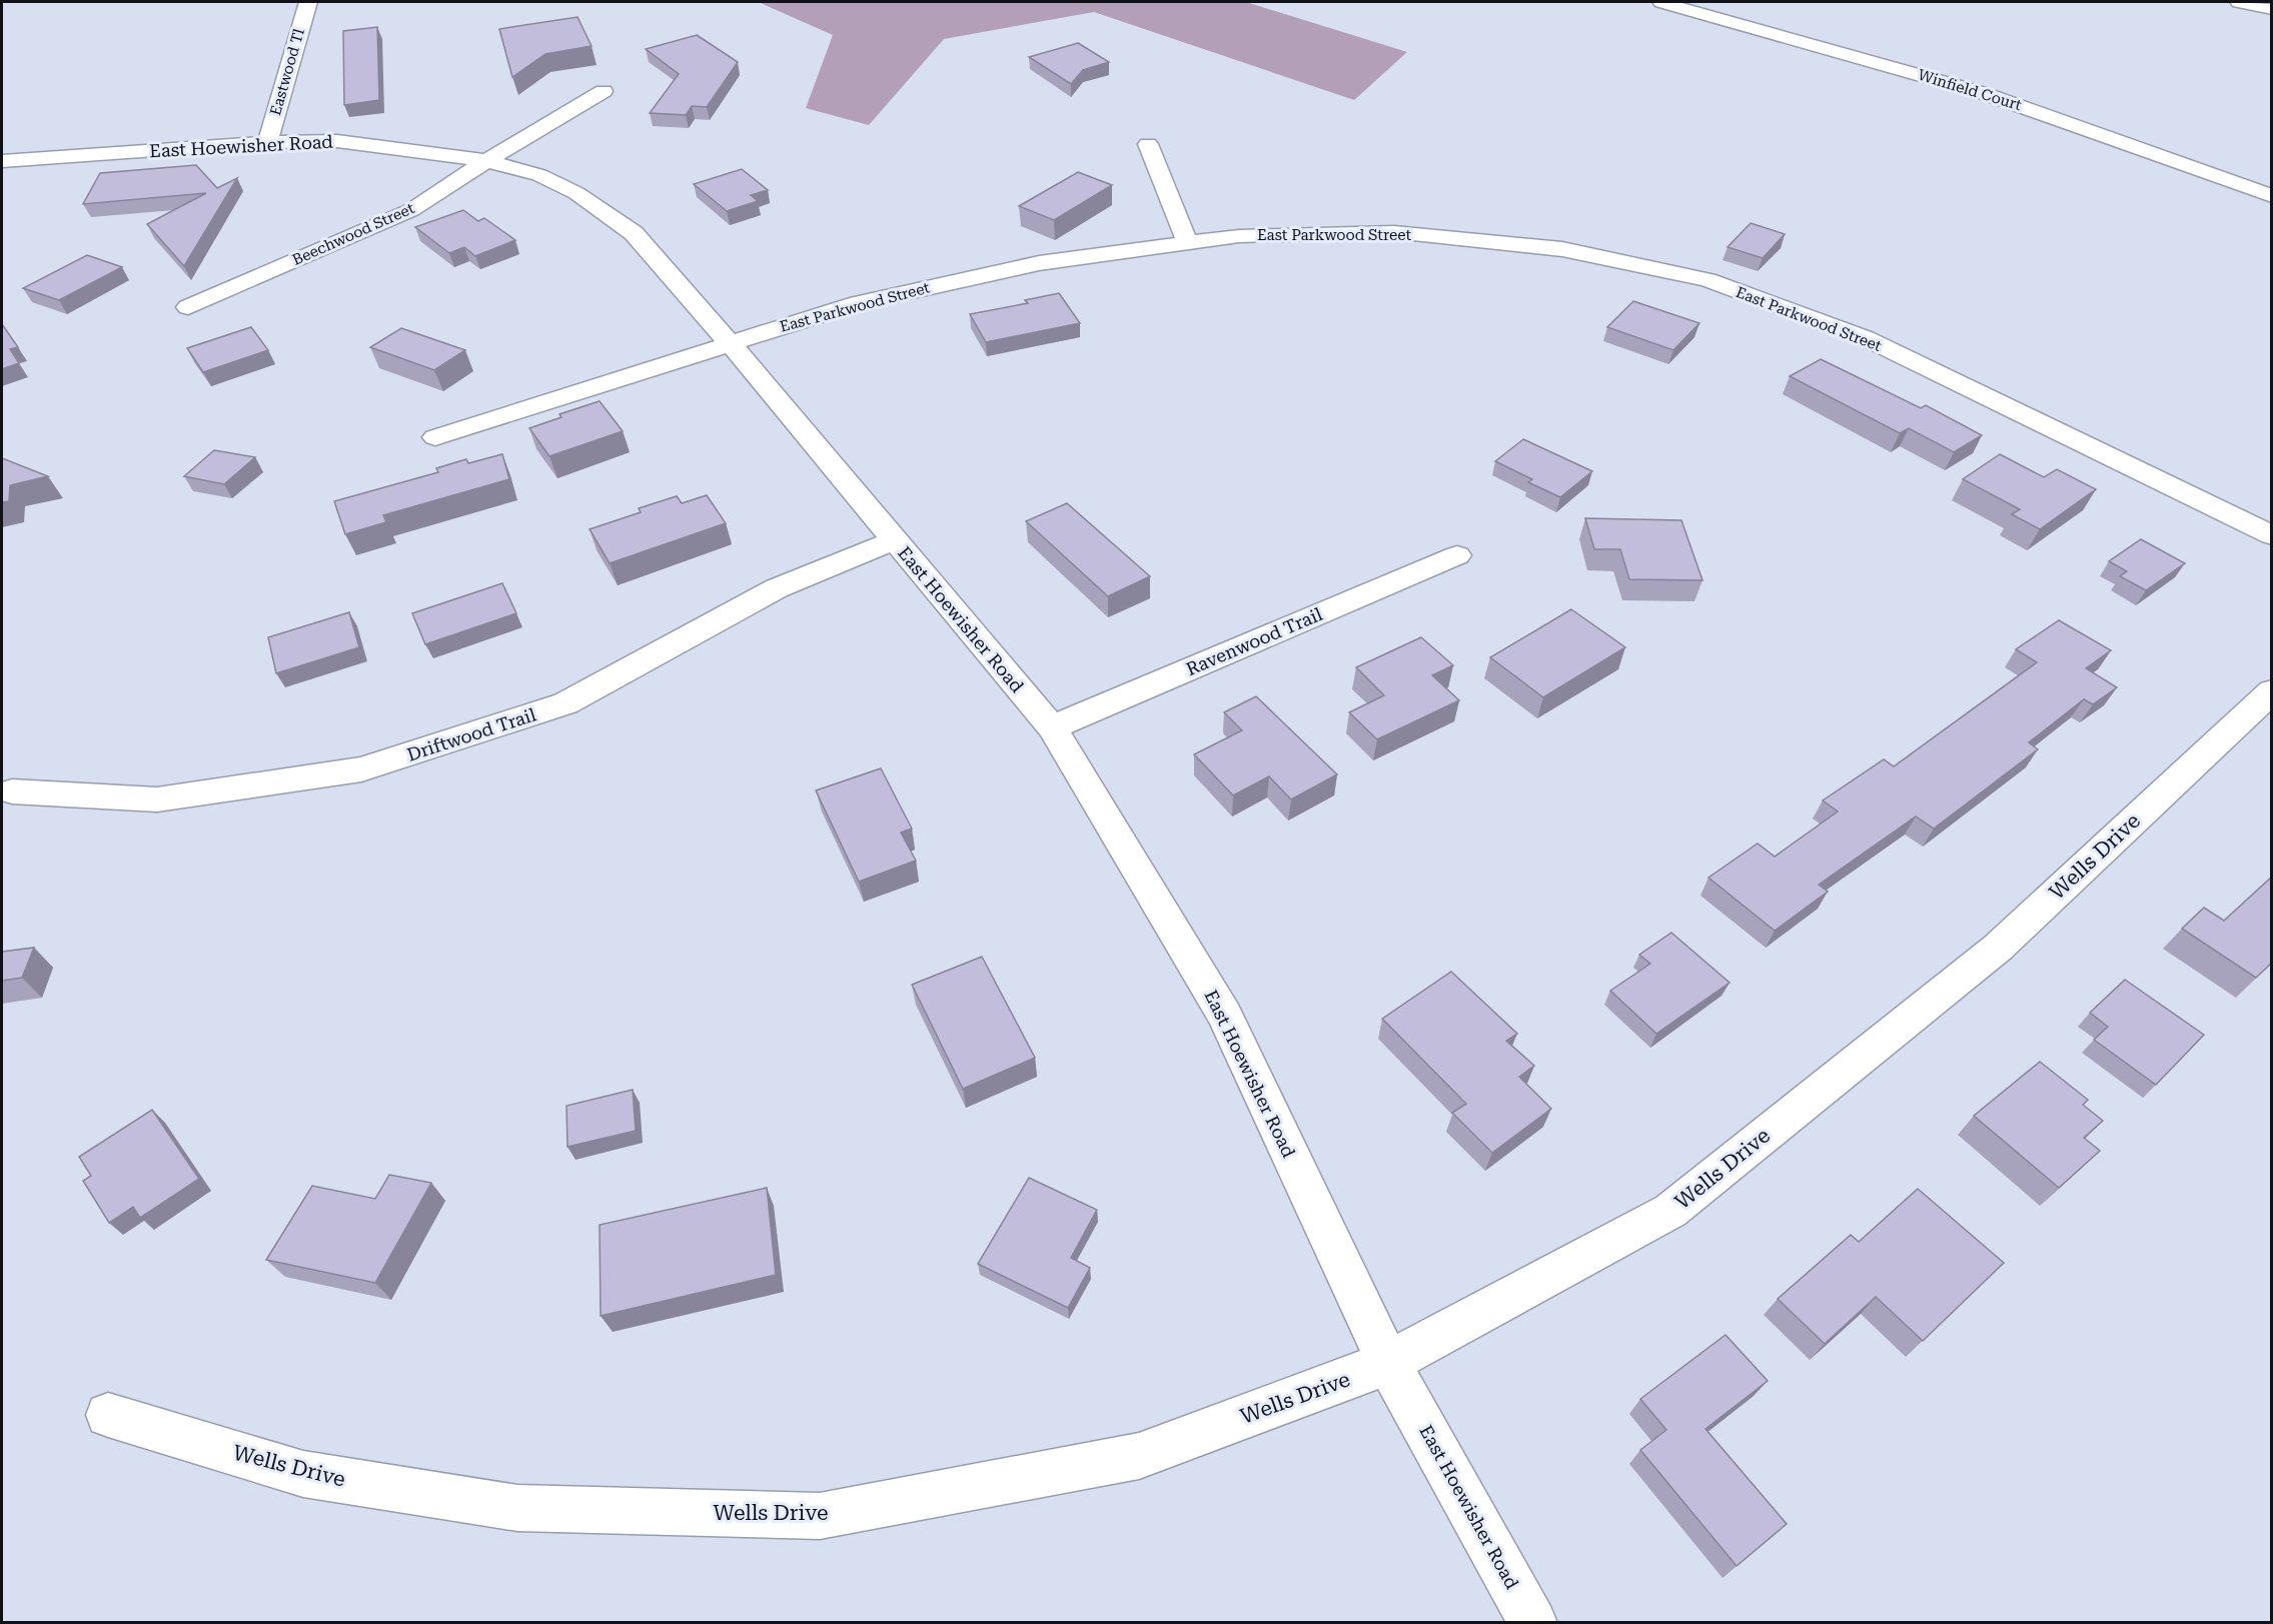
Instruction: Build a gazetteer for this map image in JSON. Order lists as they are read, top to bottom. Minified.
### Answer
{"streets":{"street":["Eastwood Tl","Winfield Court","East Hoewisher Road","Beechwood Street","East Parkwood Street","Ravenwood Trail","Driftwood Trail","Wells Drive"]},"crossings":[["Eastwood Tl","East Hoewisher Road"],["East Hoewisher Road","Beechwood Street"],["East Hoewisher Road","East Parkwood Street"],["East Hoewisher Road","Ravenwood Trail"],["East Hoewisher Road","Driftwood Trail"],["East Hoewisher Road","Wells Drive"]]}
